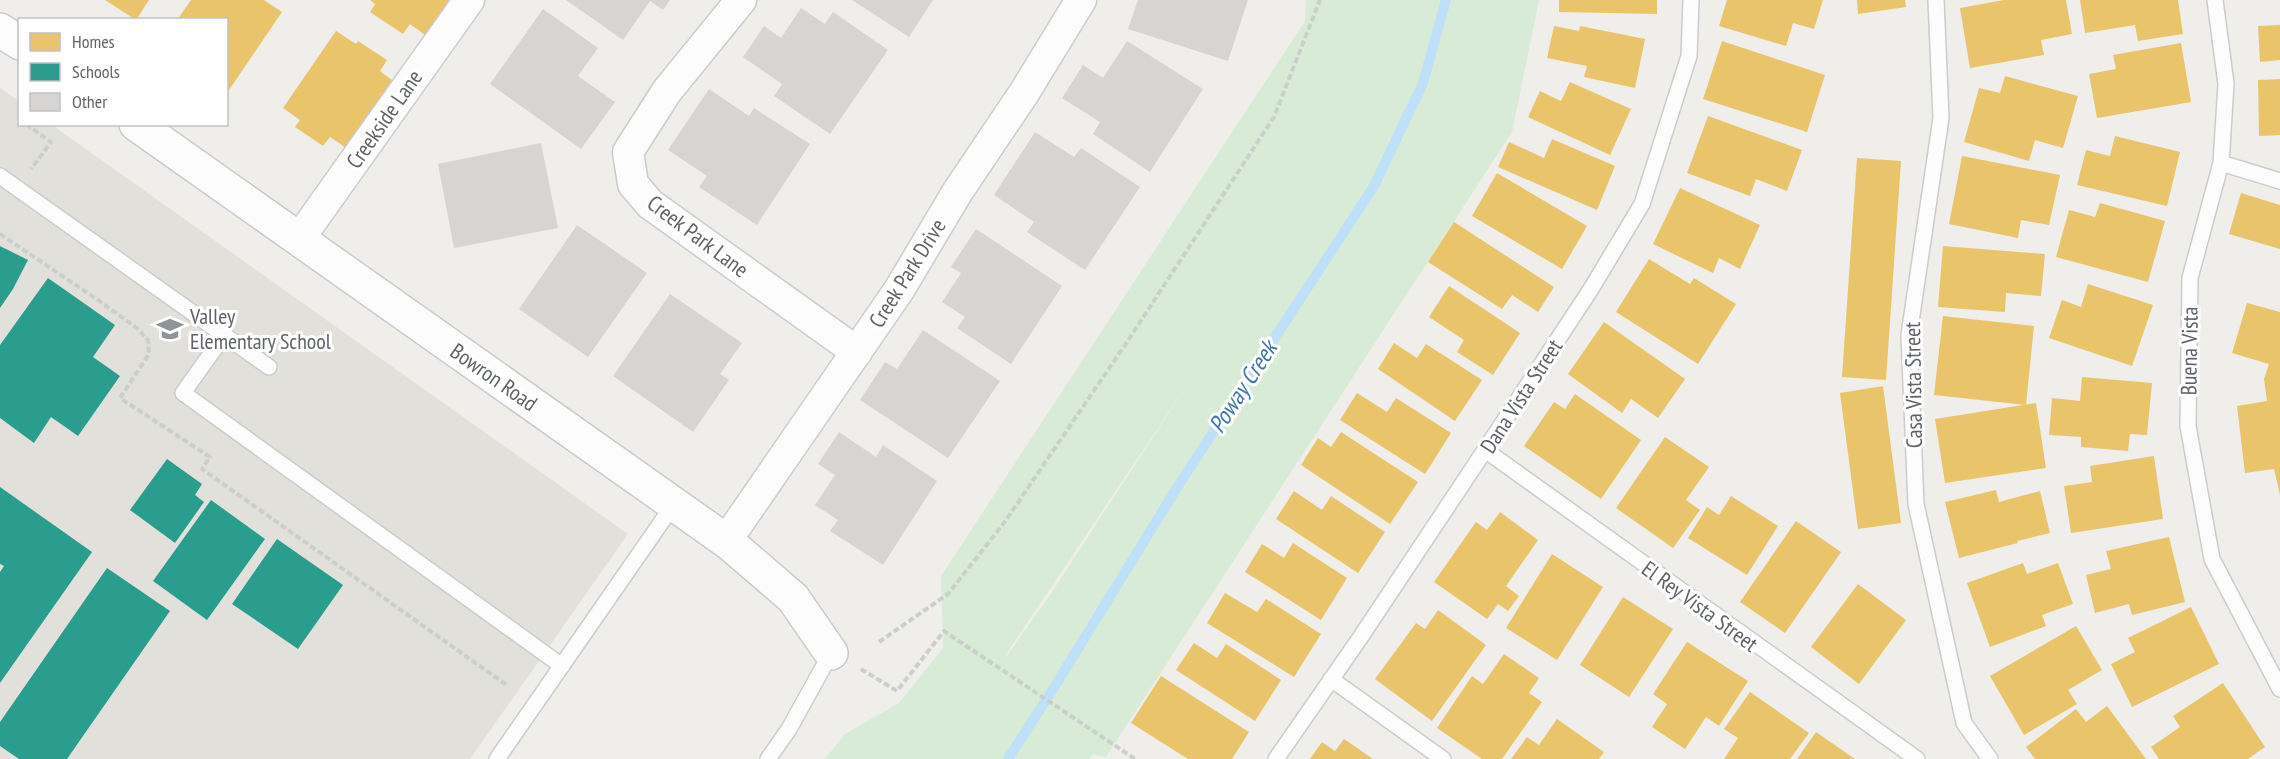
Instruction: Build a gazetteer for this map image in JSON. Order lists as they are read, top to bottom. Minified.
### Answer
{"streets":{"street":["Creekside Lane","Creek Park Lane","Creek Park Drive","Bowron Road"],"lane":["Buena Vista","Casa Vista Street","Dana Vista Street","El Rey Vista Street"]},"crossings":[["Creekside Lane","Bowron Road"],["Creek Park Lane","Creek Park Drive"],["Creek Park Drive","Bowron Road"],["Dana Vista Street","El Rey Vista Street"]],"water":["Poway Creek"],"places":{"school or university":["Valley Elementary School"]},"legend":["Homes","Schools","Other"]}
